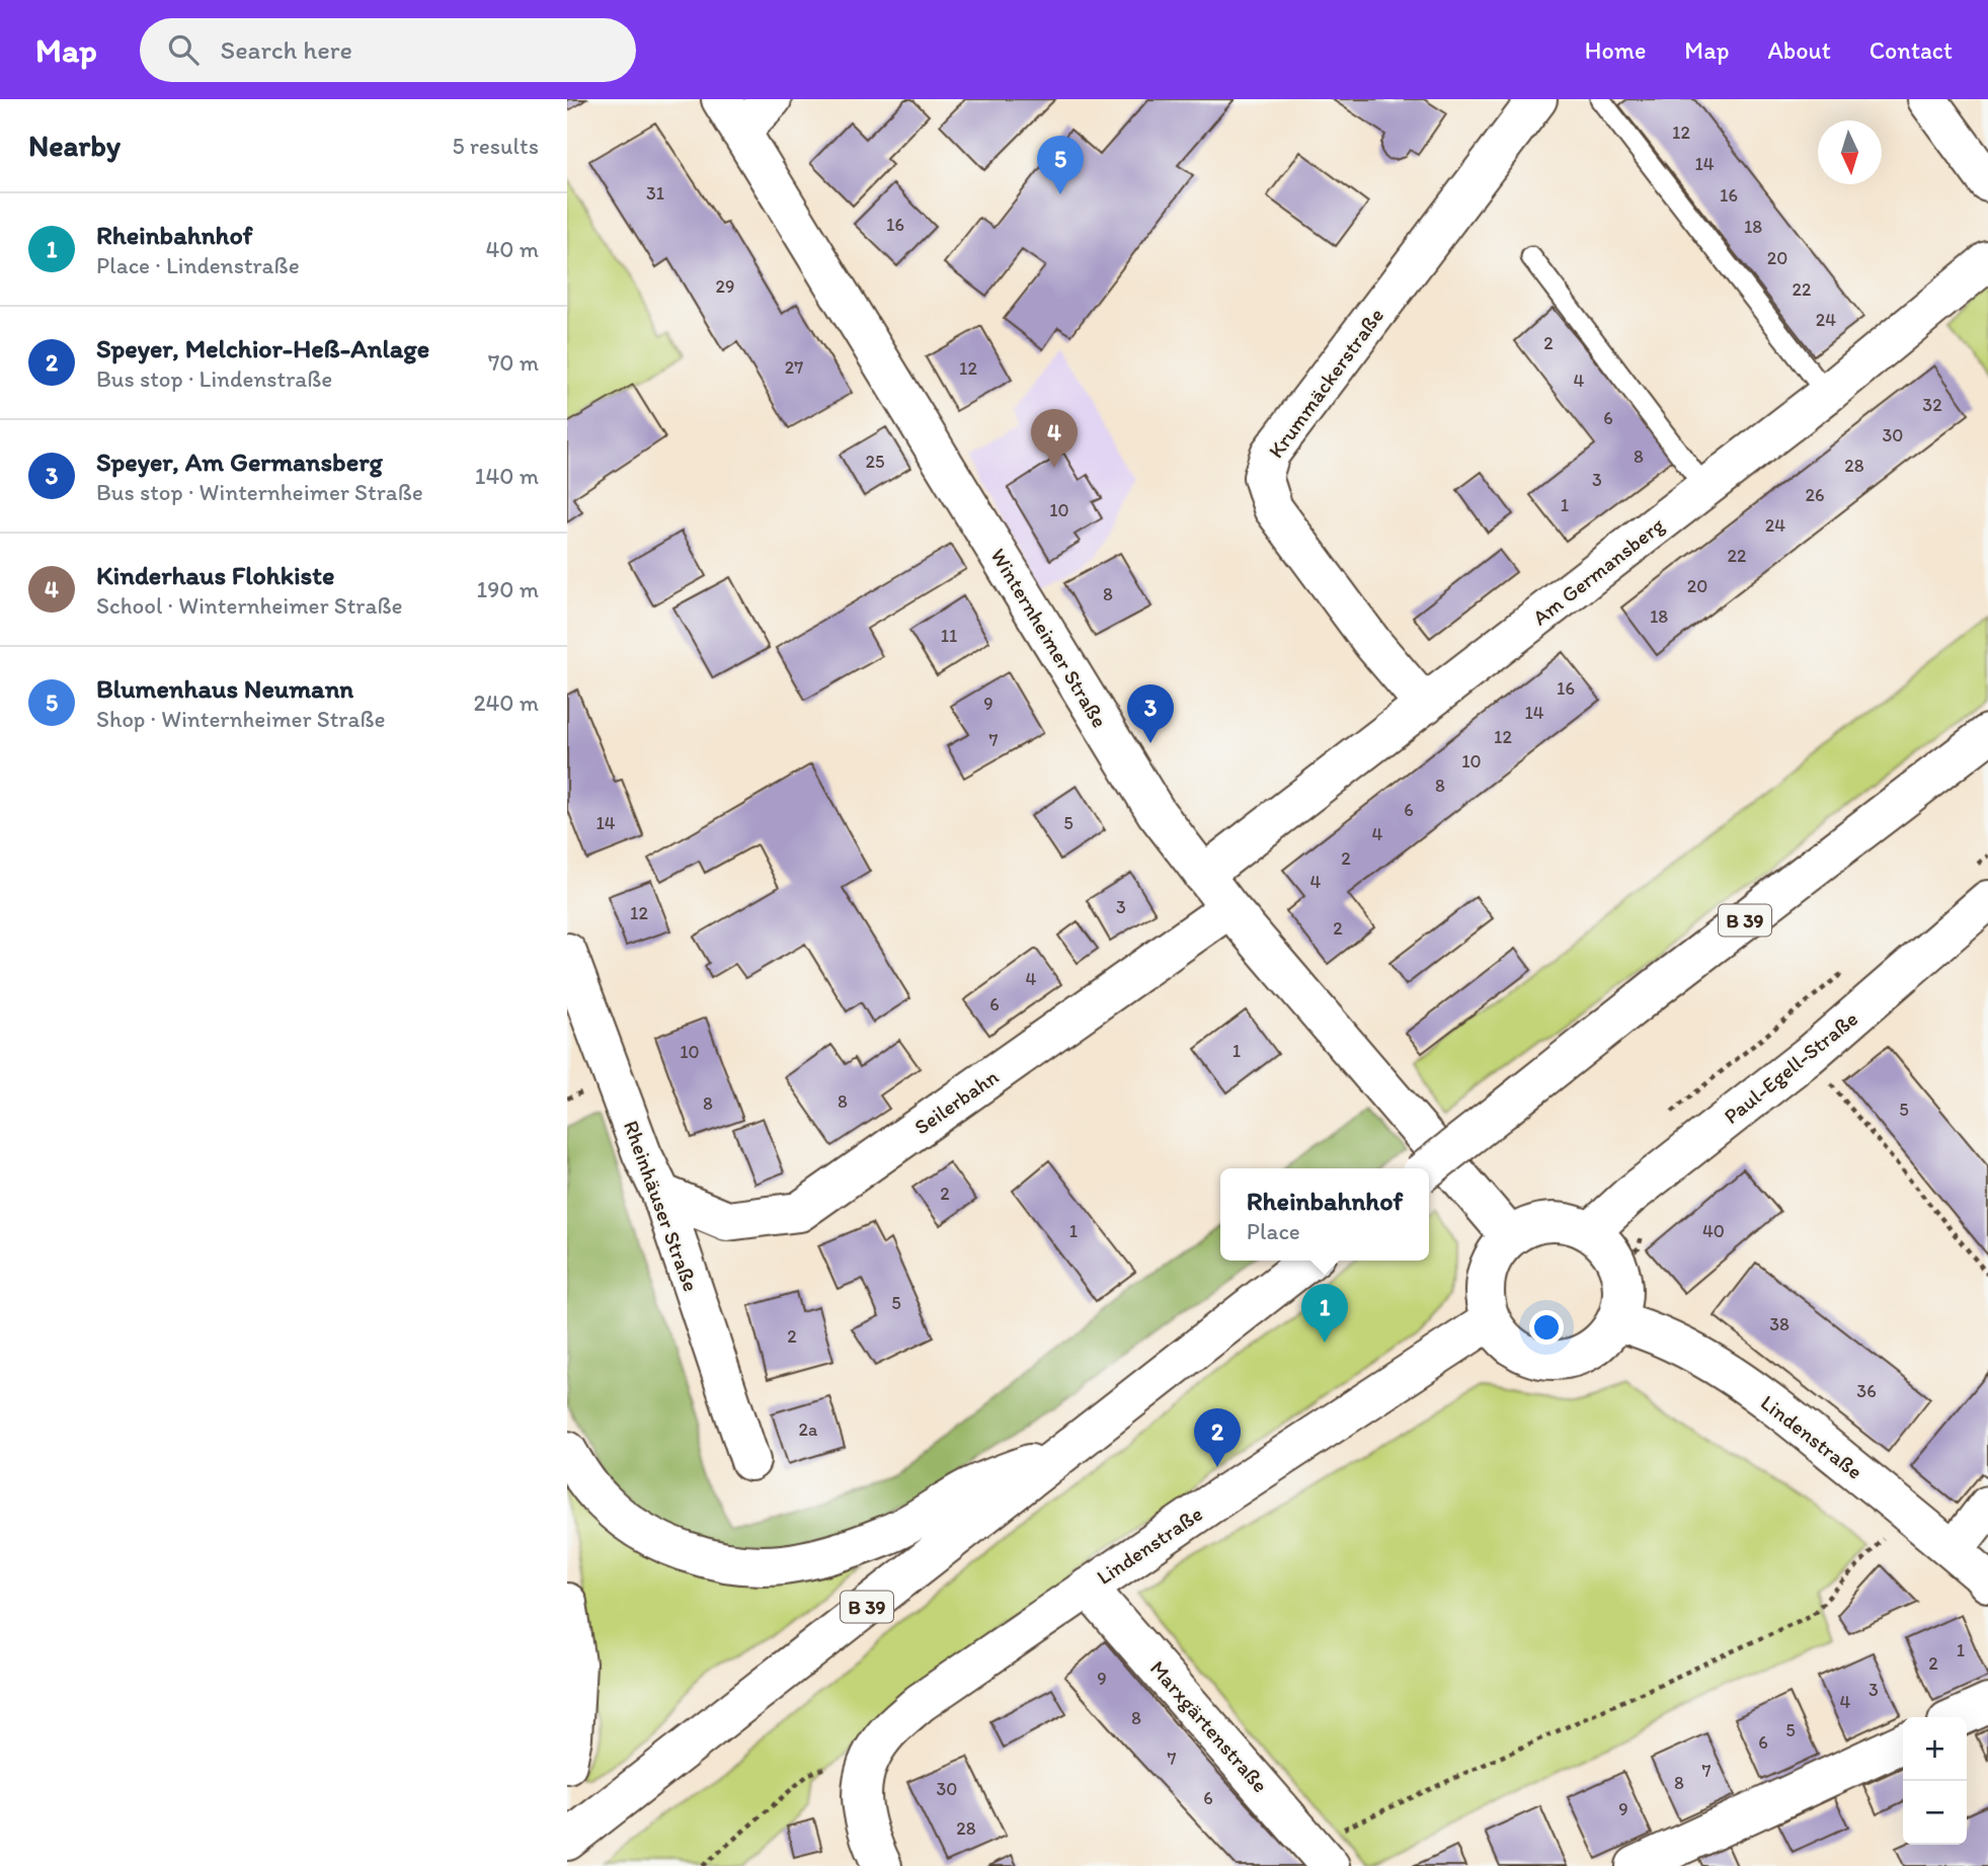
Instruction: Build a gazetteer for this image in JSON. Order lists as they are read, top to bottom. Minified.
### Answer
{"streets":{"street":["Krummäckerstraße","Am Germansberg","Winternheimer Straße","B 39","Paul-Egell-Straße","Seilerbahn","Rheinhäuser Straße","Lindenstraße","Marxgärtenstraße"]},"crossings":[["Krummäckerstraße","Am Germansberg"],["Am Germansberg","Winternheimer Straße"],["Winternheimer Straße","Paul-Egell-Straße"],["Winternheimer Straße","Seilerbahn"],["Winternheimer Straße","Lindenstraße"],["Paul-Egell-Straße","Lindenstraße"],["Seilerbahn","Rheinhäuser Straße"],["Lindenstraße","Marxgärtenstraße"]],"house_numbers":["12","14","31","16","16","18","20","29","22","24","2","27","12","4","32","6","30","8","25","28","3","26","1","10","24","22","20","8","18","11","16","9","14","12","7","10","8","6","14","5","4","2","4","3","12","2","4","6","1","10","8","8","5","2","1","40","5","38","2","36","2a","1","2","9","3","4","8","5","6","7","7","8","30","6","9","28"],"north":"bottom","page":{"header":"Map","search":"Search here","nav":["Home","Map","About","Contact"],"heading":["Nearby","5 results"],"pins":["5","4","3","1","2"],"list":[{"mark":"1","name":"Rheinbahnhof","note":"Place · Lindenstraße","value":"40 m"},{"mark":"2","name":"Speyer, Melchior-Heß-Anlage","note":"Bus stop · Lindenstraße","value":"70 m"},{"mark":"3","name":"Speyer, Am Germansberg","note":"Bus stop · Winternheimer Straße","value":"140 m"},{"mark":"4","name":"Kinderhaus Flohkiste","note":"School · Winternheimer Straße","value":"190 m"},{"mark":"5","name":"Blumenhaus Neumann","note":"Shop · Winternheimer Straße","value":"240 m"}],"popup":["Rheinbahnhof","Place"],"map_buttons":["+","−"]}}
